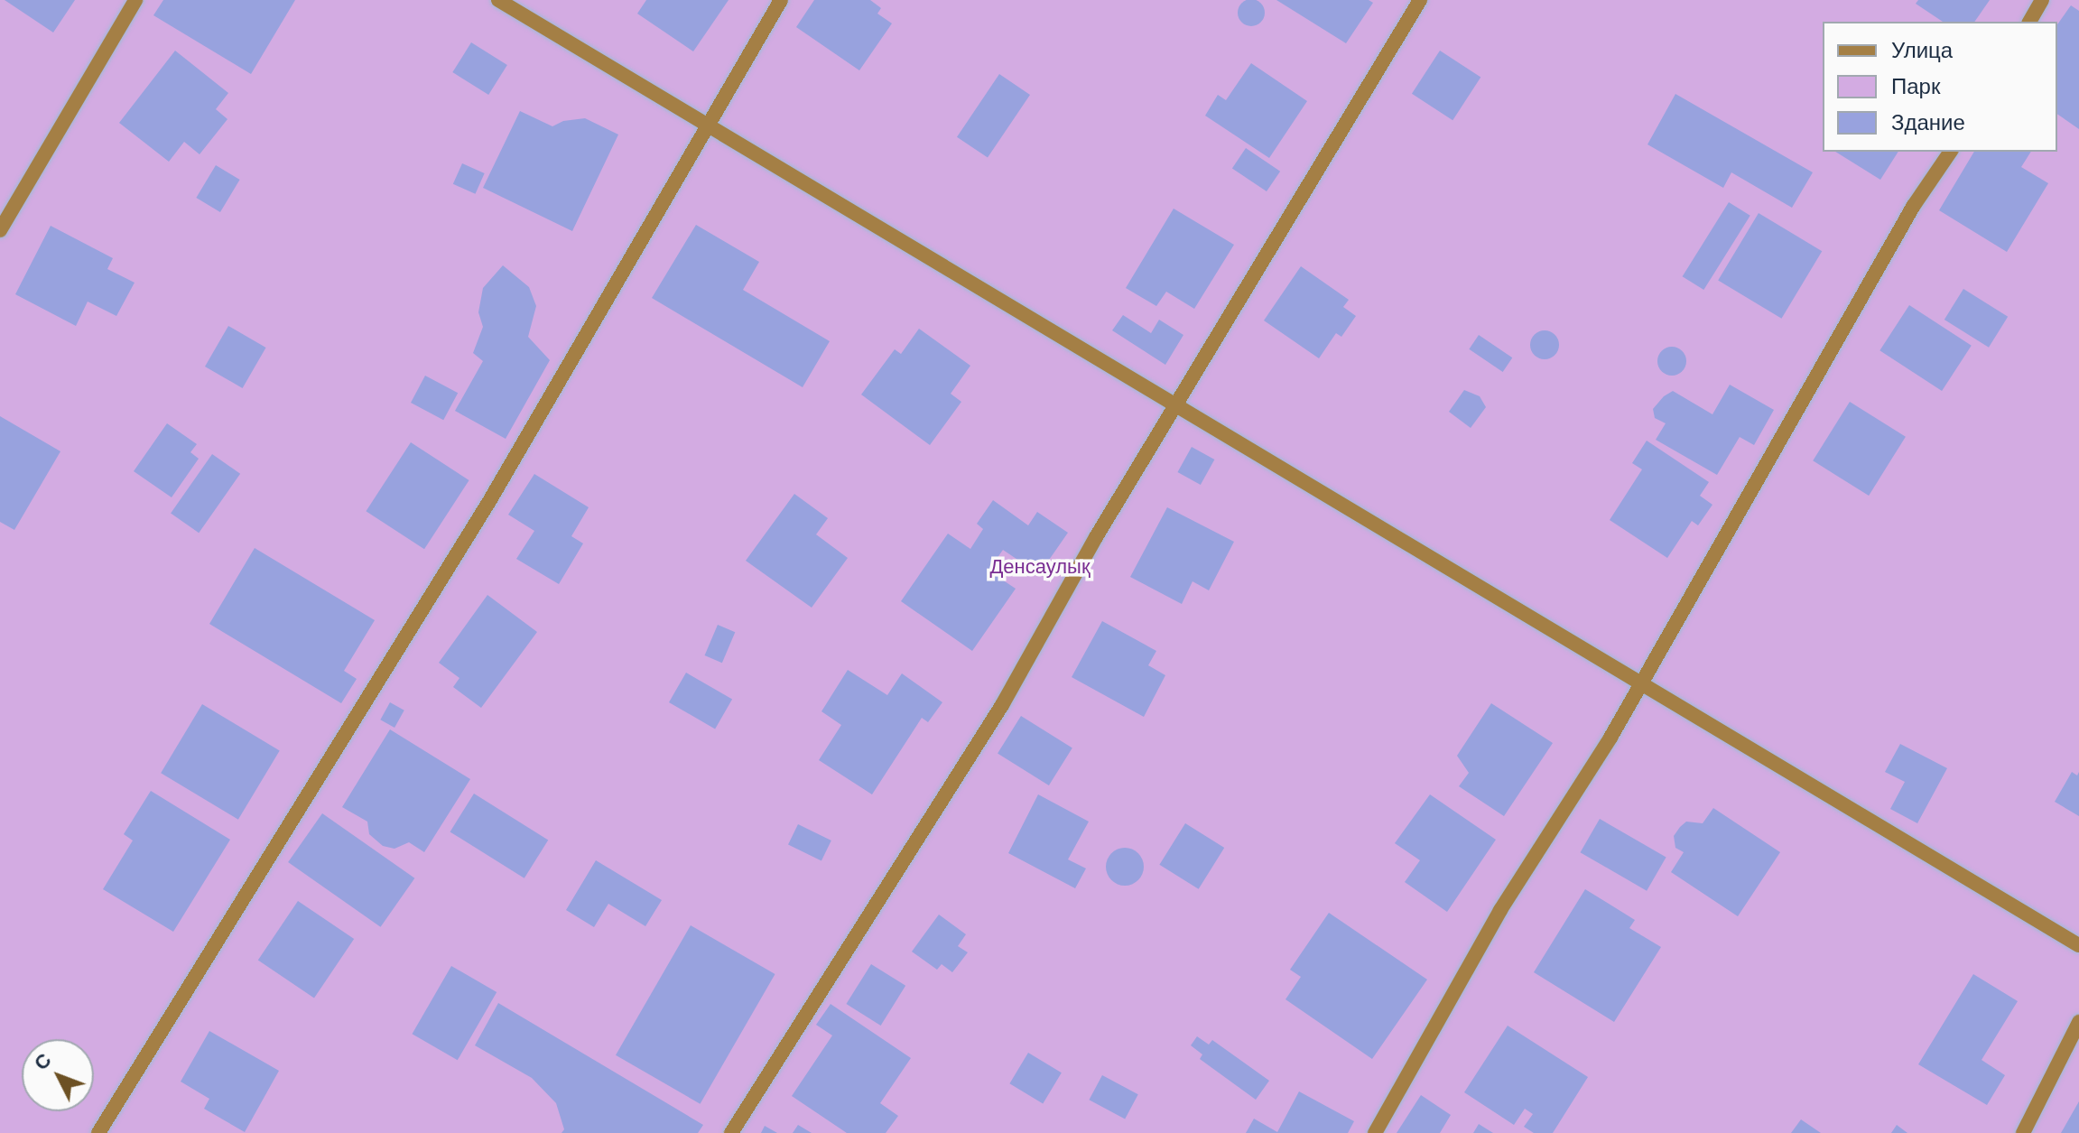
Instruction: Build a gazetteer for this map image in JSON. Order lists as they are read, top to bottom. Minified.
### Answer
{"parks":["Денсаулық"],"legend":["Улица","Парк","Здание"],"north":"top left"}
